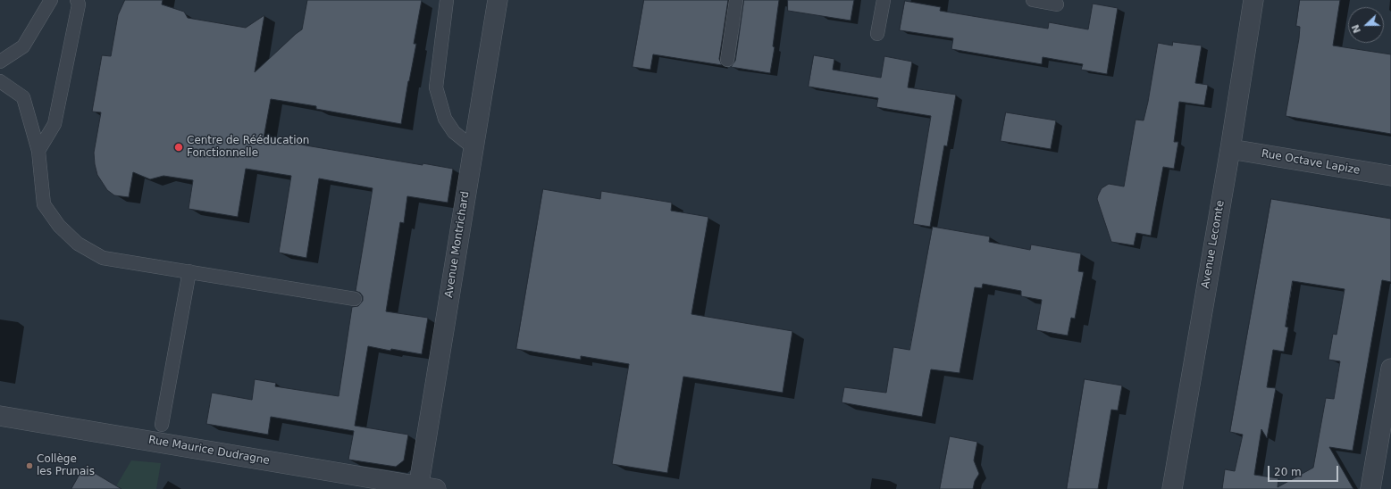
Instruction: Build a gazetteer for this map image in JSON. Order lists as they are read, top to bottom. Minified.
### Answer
{"streets":{"street":["Rue Octave Lapize","Avenue Montrichard","Avenue Lecomte","Rue Maurice Dudragne"]},"crossings":[["Rue Octave Lapize","Avenue Lecomte"],["Avenue Montrichard","Rue Maurice Dudragne"]],"places":["Centre de Rééducation Fonctionnelle","Collège les Prunais"],"scale_bar":"20 m","north":"left"}
